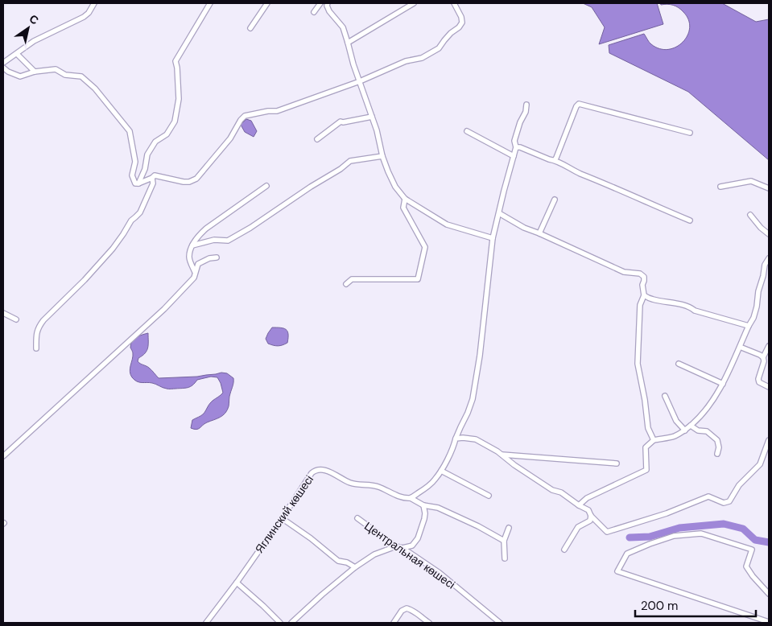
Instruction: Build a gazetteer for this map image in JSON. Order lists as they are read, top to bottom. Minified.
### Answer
{"streets":{"street":["Яглинский көшесі","Центральная көшесі"]},"scale_bar":"200 m","north":"top right"}
